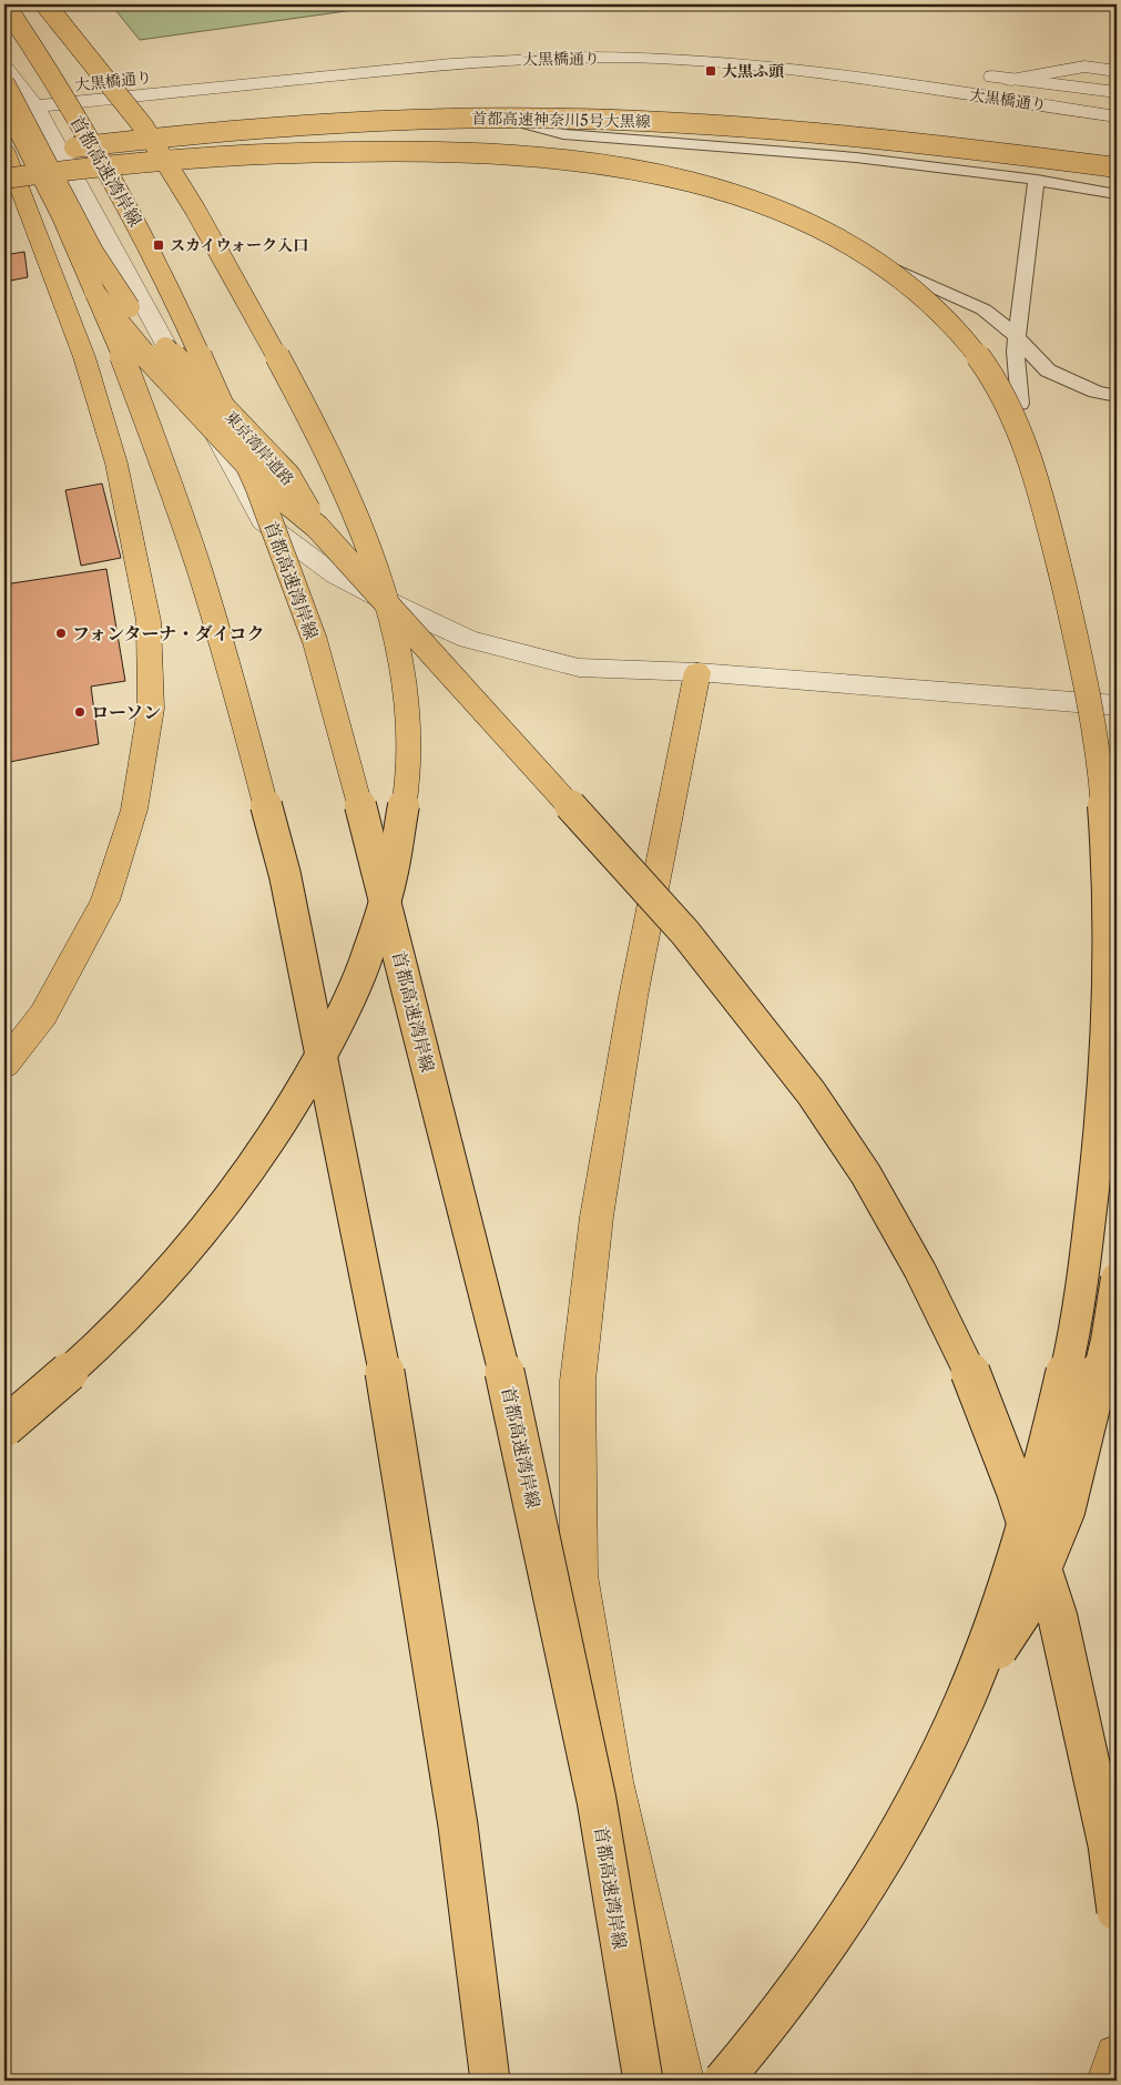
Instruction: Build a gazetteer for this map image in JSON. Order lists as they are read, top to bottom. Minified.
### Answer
{"streets":{"highway":["首都高速神奈川5号大黒線","首都高速湾岸線","東京湾岸道路"],"street":["大黒橋通り"]},"places":{"transit":["大黒ふ頭","スカイウォーク入口"],"other":["フォンターナ・ダイコク","ローソン"]}}
